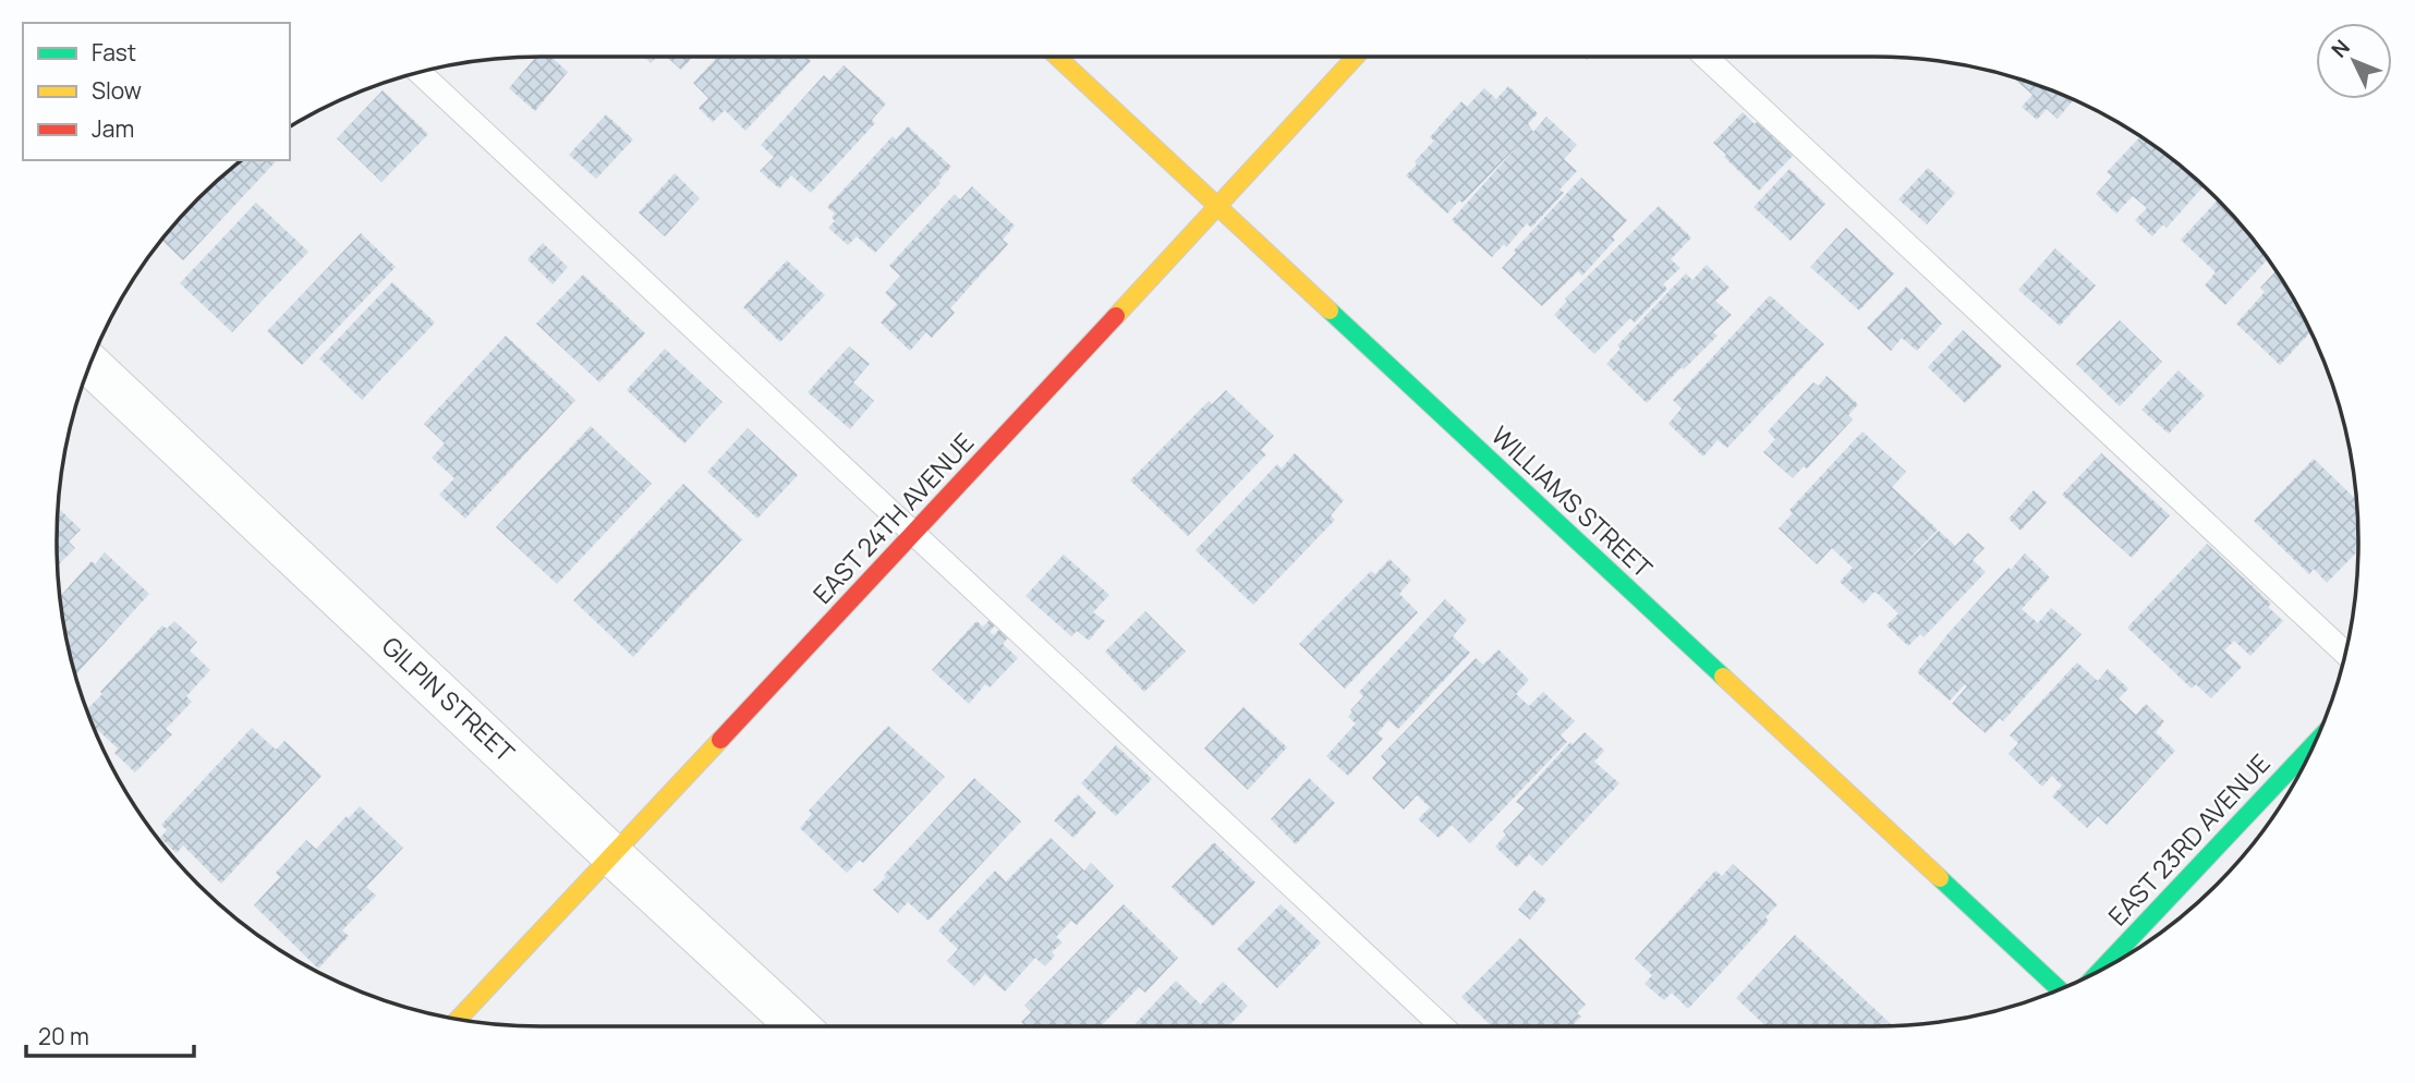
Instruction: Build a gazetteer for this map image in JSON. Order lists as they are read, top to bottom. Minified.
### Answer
{"streets":{"street":["WILLIAMS STREET","EAST 24TH AVENUE","GILPIN STREET","EAST 23RD AVENUE"]},"crossings":[["WILLIAMS STREET","EAST 24TH AVENUE"],["EAST 24TH AVENUE","GILPIN STREET"]],"legend":["Fast","Slow","Jam"],"scale_bar":"20 m","north":"top left"}
